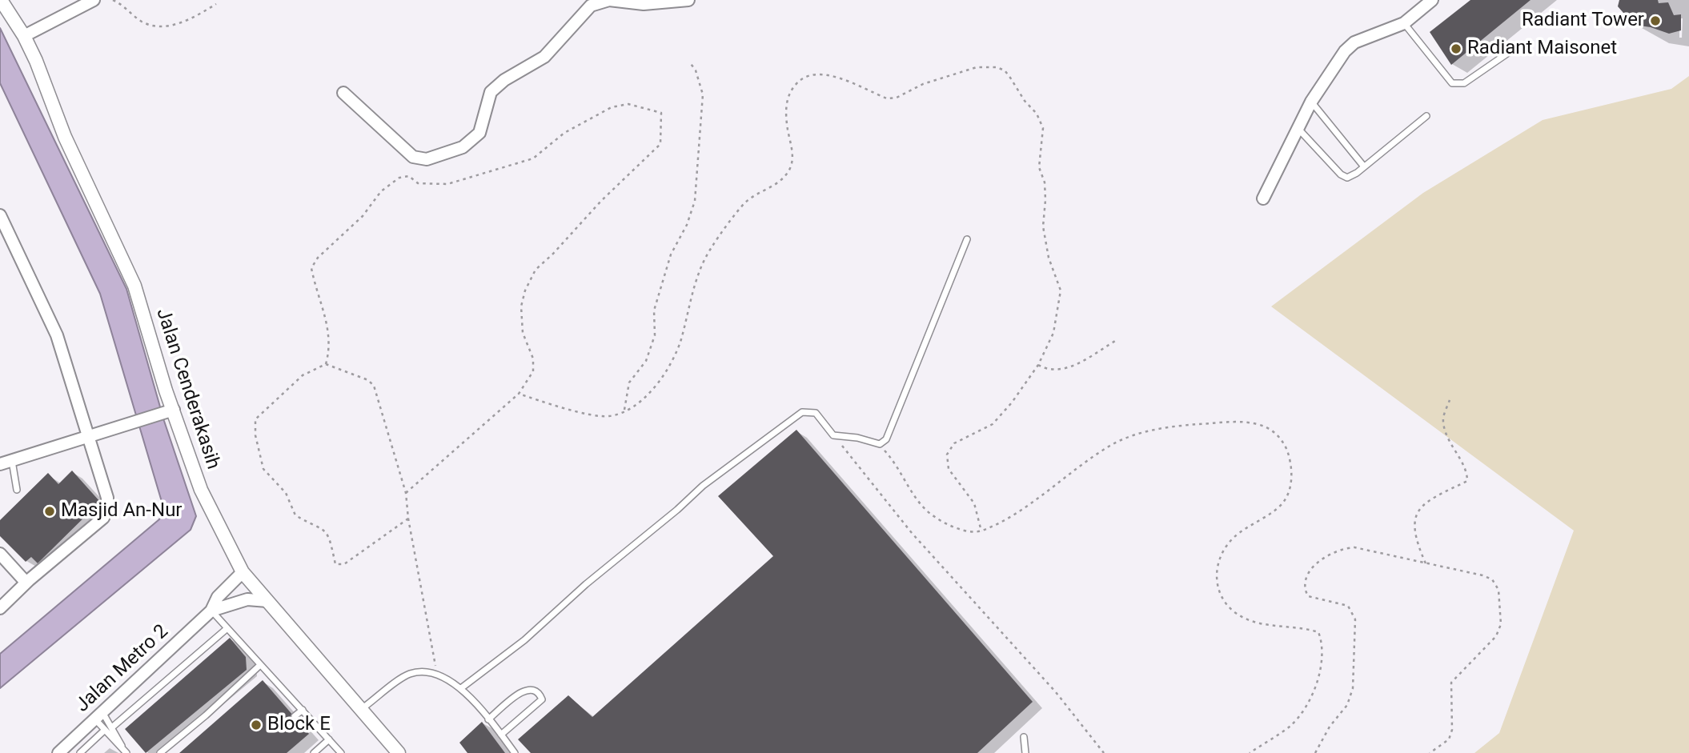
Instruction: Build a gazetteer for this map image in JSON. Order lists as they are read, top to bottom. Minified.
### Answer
{"streets":{"street":["Jalan Cenderakasih","Jalan Metro 2"]},"crossings":[["Jalan Cenderakasih","Jalan Metro 2"]],"places":["Radiant Tower","Radiant Maisonet","Masjid An-Nur","Block E"]}
